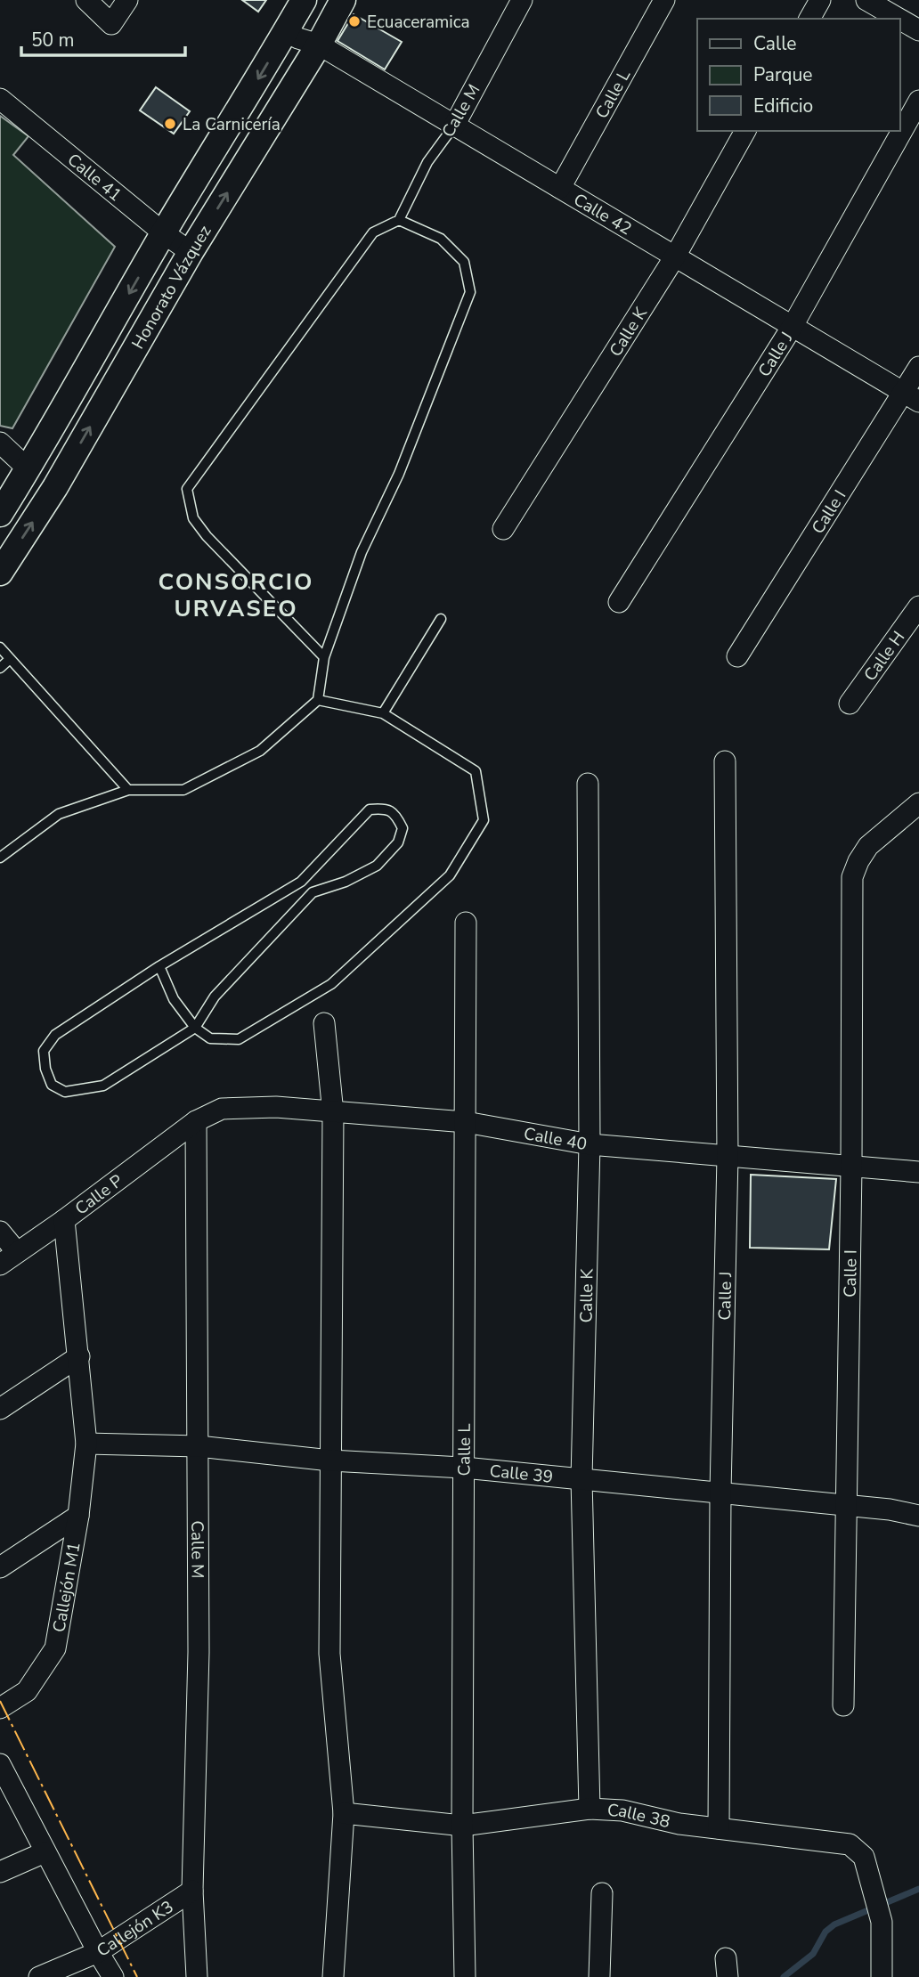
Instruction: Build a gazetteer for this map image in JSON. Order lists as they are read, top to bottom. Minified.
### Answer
{"streets":{"street":["Calle L","Calle M","Calle 41","Calle 42","Honorato Vázquez","Calle K","Calle J","Calle I","Calle H","Calle 40","Calle P","Calle 39","Callejón M1","Calle 38","Callejón K3"]},"crossings":[["Calle L","Calle 42"],["Calle L","Calle 40"],["Calle L","Calle 39"],["Calle L","Calle 38"],["Calle M","Calle 42"],["Calle M","Calle 40"],["Calle M","Calle P"],["Calle M","Calle 39"],["Calle M","Callejón K3"],["Calle 41","Honorato Vázquez"],["Calle 42","Honorato Vázquez"],["Calle 42","Calle K"],["Calle 42","Calle J"],["Calle 42","Calle I"],["Calle K","Calle 40"],["Calle K","Calle 39"],["Calle K","Calle 38"],["Calle J","Calle 40"],["Calle J","Calle 39"],["Calle J","Calle 38"],["Calle I","Calle 40"],["Calle I","Calle 39"],["Calle 40","Calle P"],["Calle P","Callejón M1"],["Calle 39","Callejón M1"]],"districts":["CONSORCIO URVASEO"],"places":["Ecuaceramica","La Carnicería"],"legend":["Calle","Parque","Edificio"],"scale_bar":"50 m"}
